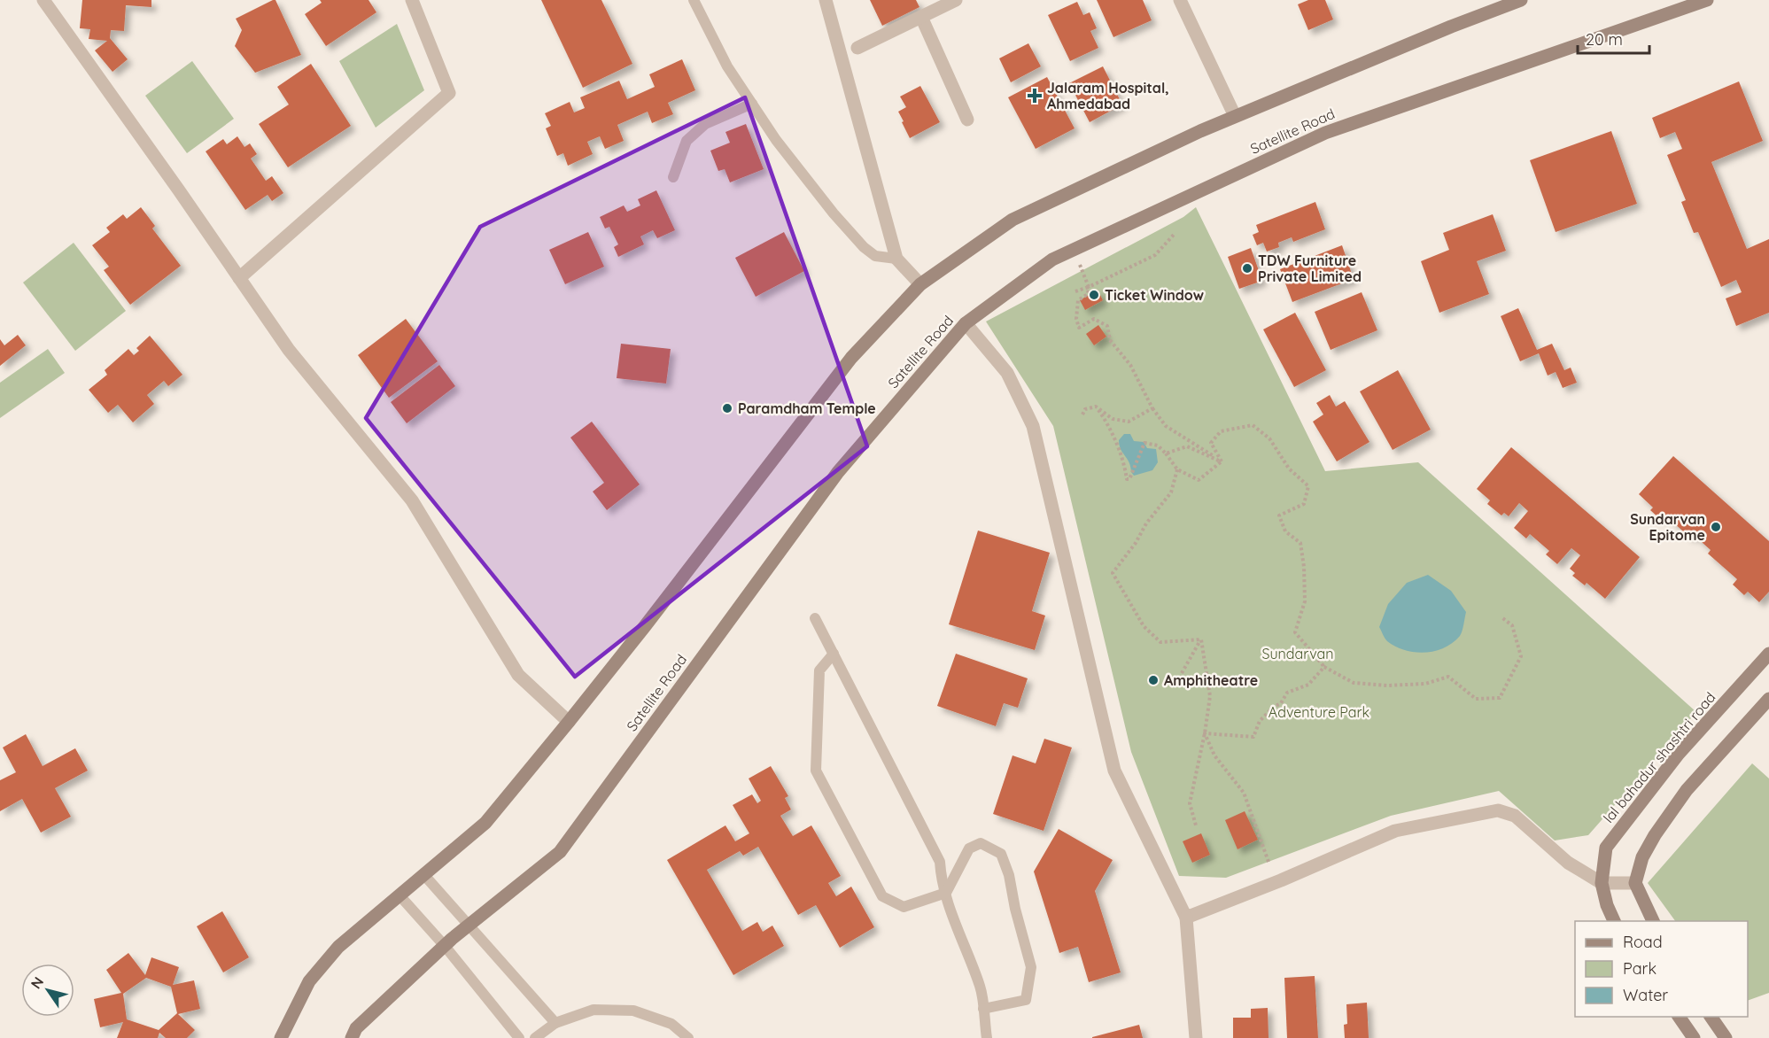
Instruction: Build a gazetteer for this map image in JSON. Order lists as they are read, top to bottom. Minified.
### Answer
{"streets":{"main road":["Satellite Road","lal bahadur shashtri road"]},"parks":["Sundarvan","Adventure Park"],"places":{"health":["Jalaram Hospital, Ahmedabad"],"other":["TDW Furniture Private Limited","Ticket Window","Paramdham Temple","Sundarvan Epitome","Amphitheatre"]},"legend":["Road","Park","Water"],"scale_bar":"20 m","north":"top left"}
